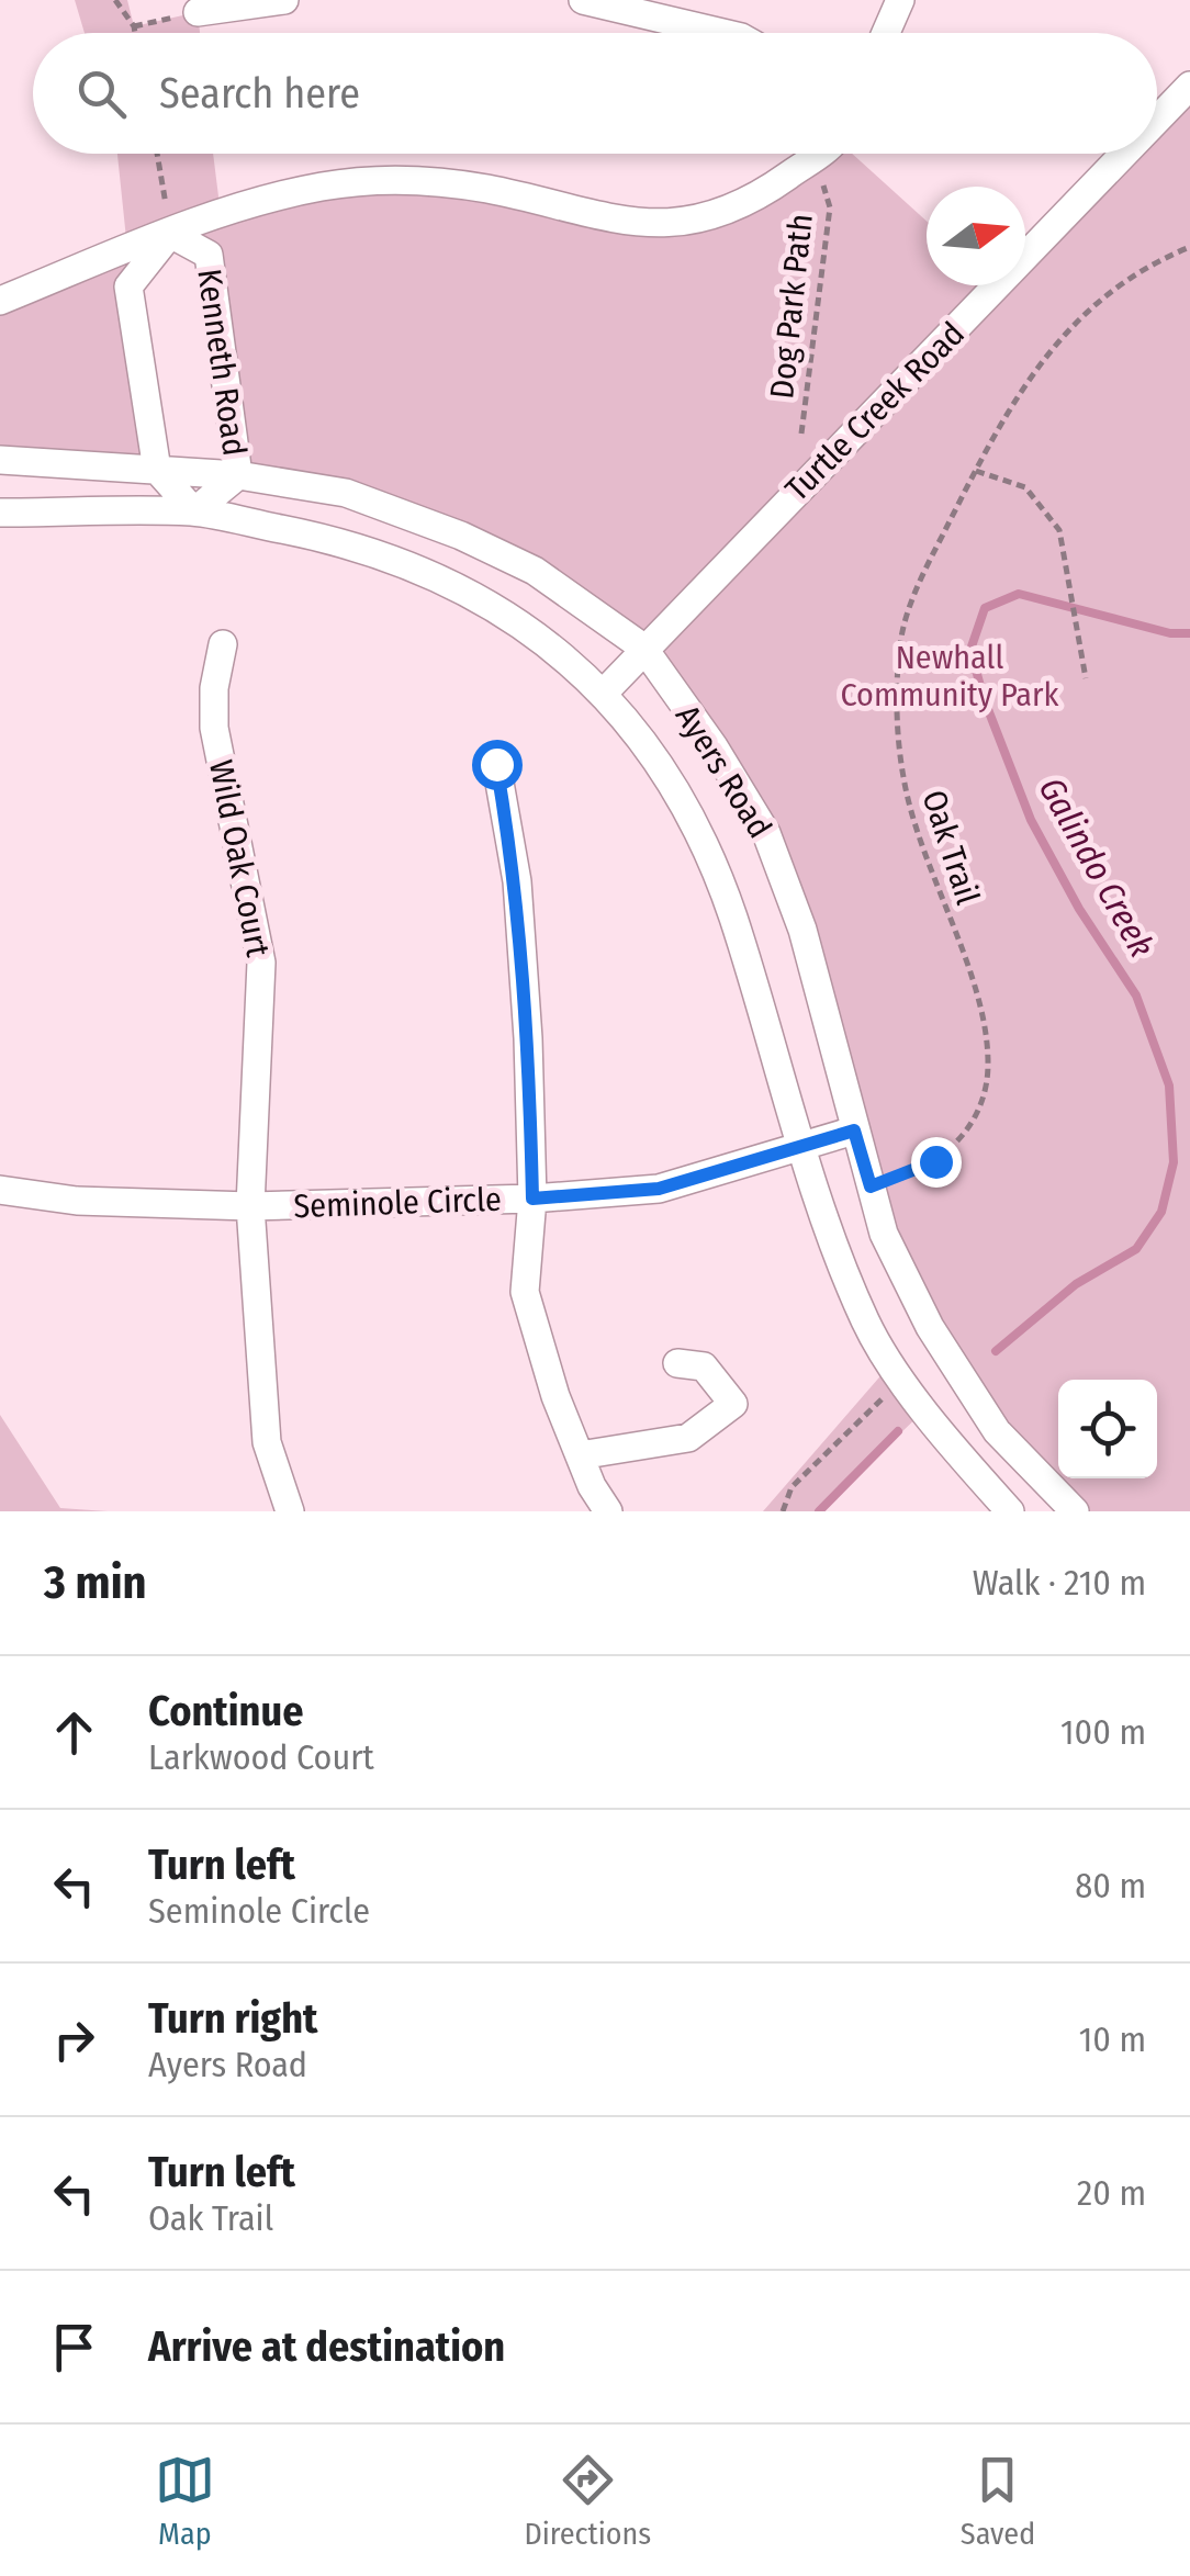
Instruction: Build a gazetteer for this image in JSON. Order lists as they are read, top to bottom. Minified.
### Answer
{"streets":{"street":["Kenneth Road","Turtle Creek Road","Ayers Road","Wild Oak Court","Seminole Circle"],"path":["Dog Park Path","Oak Trail"]},"crossings":[["Kenneth Road","Ayers Road"],["Turtle Creek Road","Ayers Road"],["Ayers Road","Oak Trail"],["Ayers Road","Seminole Circle"],["Wild Oak Court","Seminole Circle"]],"water":["Galindo Creek"],"parks":["Newhall Community Park"],"north":"right","page":{"search":"Search here","heading":["3 min","Walk · 210 m"],"list":[["Continue","Larkwood Court","100 m"],["Turn left","Seminole Circle","80 m"],["Turn right","Ayers Road","10 m"],["Turn left","Oak Trail","20 m"],"Arrive at destination"],"nav":["Map","Directions","Saved"]}}
